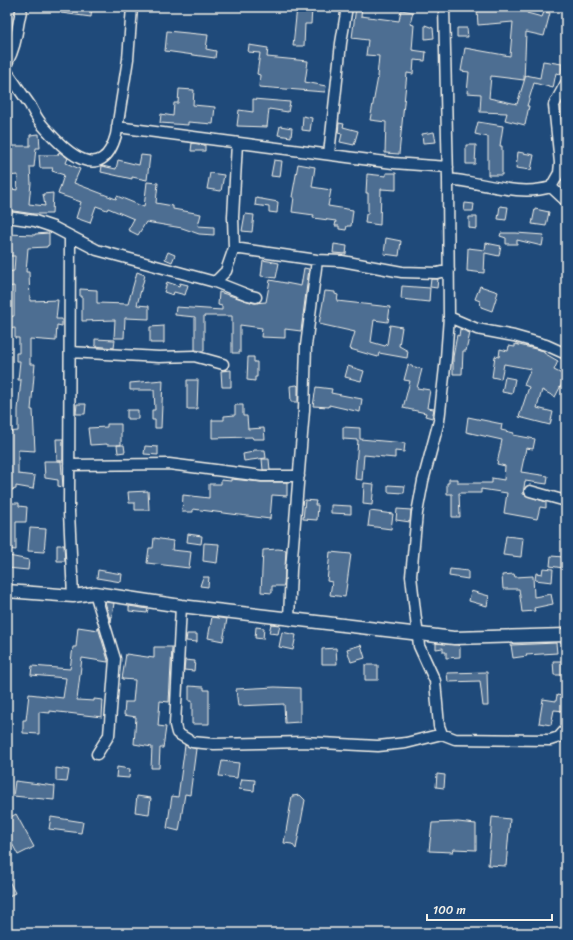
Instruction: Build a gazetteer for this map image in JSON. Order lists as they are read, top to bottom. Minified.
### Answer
{"scale_bar":"100 m"}
